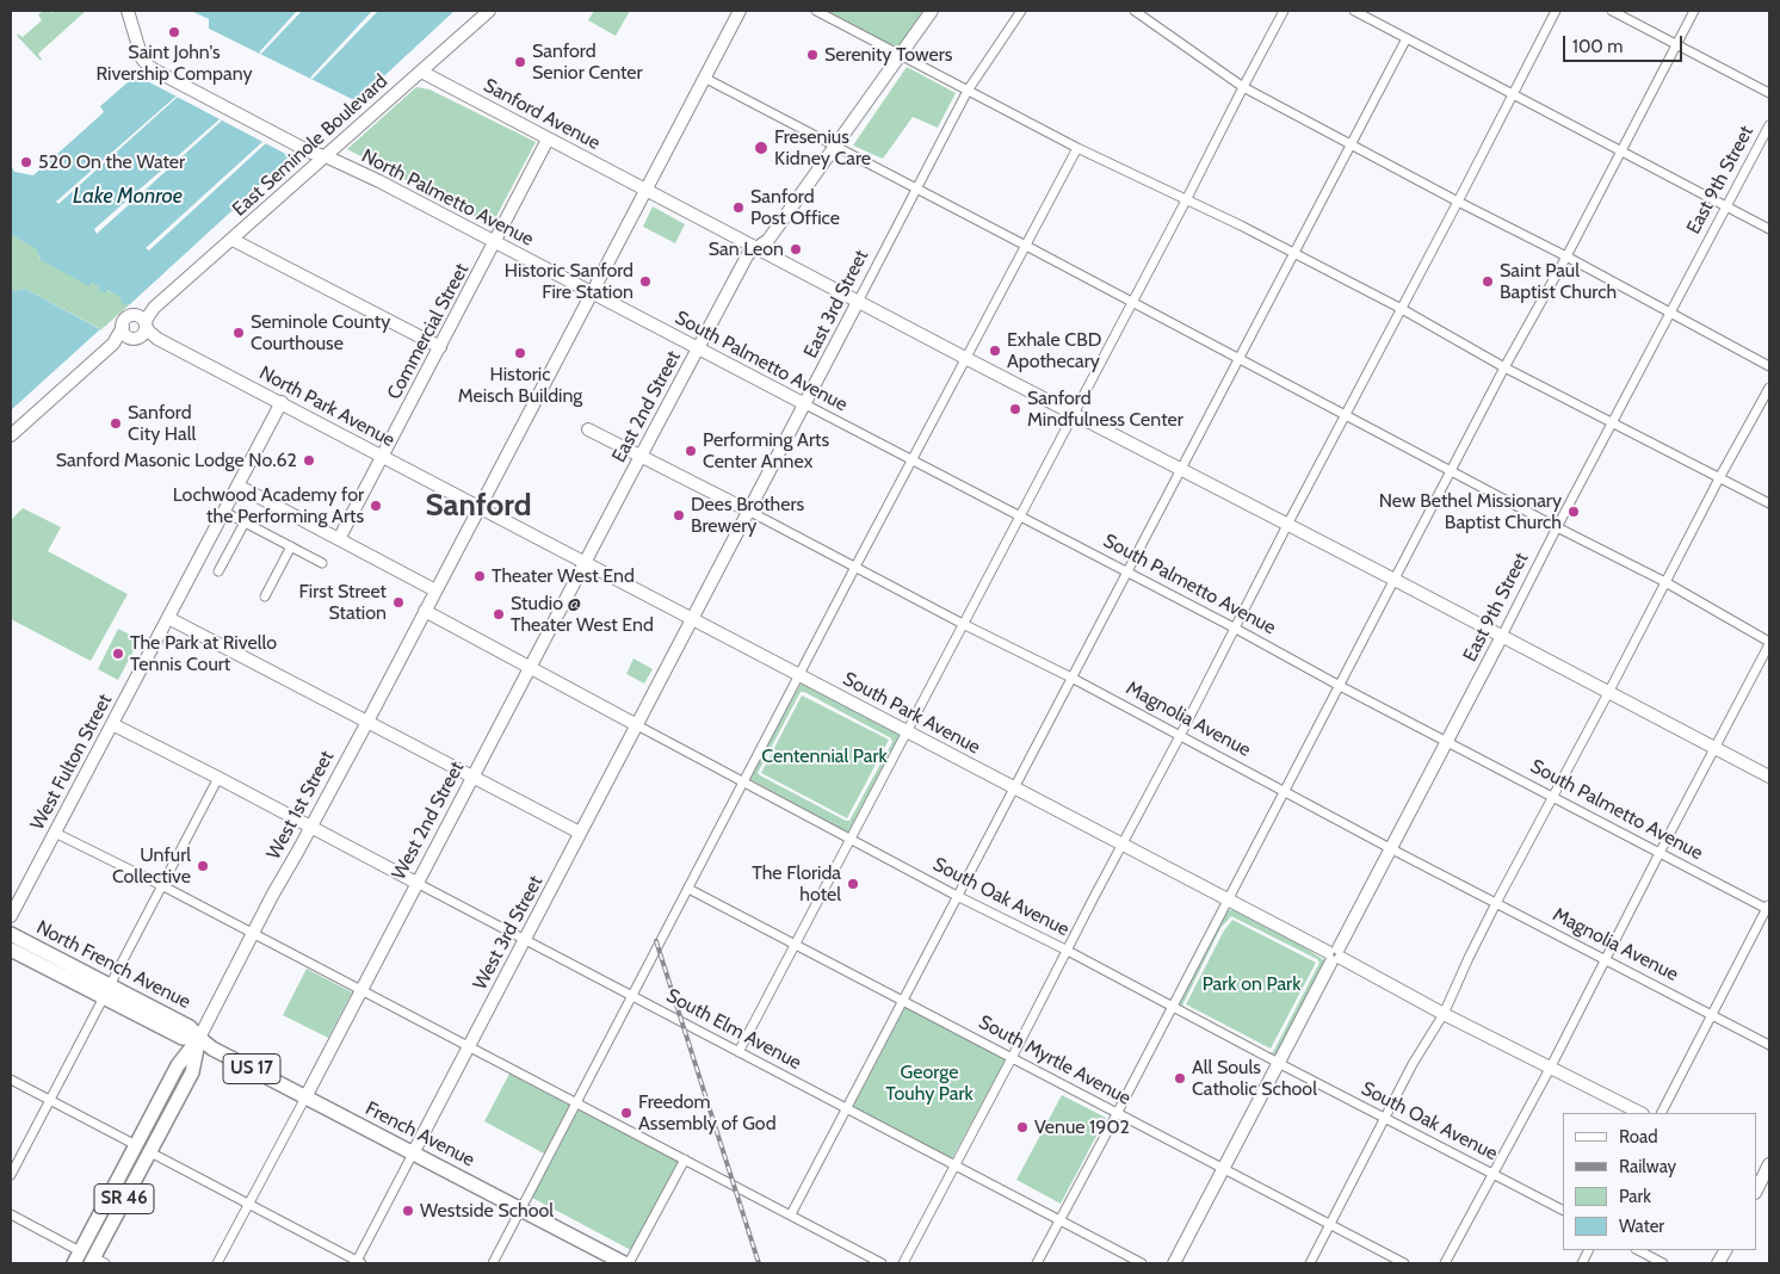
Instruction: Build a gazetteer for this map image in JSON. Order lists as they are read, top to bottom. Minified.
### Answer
{"streets":{"main road":["West 1st Street","North French Avenue","US 17","French Avenue","SR 46"],"street":["Sanford Avenue","East Seminole Boulevard","East 9th Street","North Palmetto Avenue","East 3rd Street","Commercial Street","South Palmetto Avenue","North Park Avenue","East 2nd Street","South Park Avenue","Magnolia Avenue","West Fulton Street","West 2nd Street","South Oak Avenue","West 3rd Street","South Elm Avenue","South Myrtle Avenue"]},"crossings":[["Sanford Avenue","East Seminole Boulevard"],["Sanford Avenue","East 9th Street"],["Sanford Avenue","East 3rd Street"],["Sanford Avenue","Commercial Street"],["Sanford Avenue","East 2nd Street"],["Sanford Avenue","West 1st Street"],["East Seminole Boulevard","North Palmetto Avenue"],["East 9th Street","South Palmetto Avenue"],["East 9th Street","South Park Avenue"],["East 9th Street","Magnolia Avenue"],["East 9th Street","South Oak Avenue"],["East 9th Street","South Myrtle Avenue"],["North Palmetto Avenue","Commercial Street"],["North Palmetto Avenue","South Palmetto Avenue"],["North Palmetto Avenue","West 1st Street"],["East 3rd Street","South Palmetto Avenue"],["East 3rd Street","South Park Avenue"],["East 3rd Street","Magnolia Avenue"],["East 3rd Street","West 3rd Street"],["Commercial Street","North Park Avenue"],["South Palmetto Avenue","East 2nd Street"],["South Palmetto Avenue","West 1st Street"],["North Park Avenue","South Park Avenue"],["North Park Avenue","West Fulton Street"],["North Park Avenue","West 1st Street"],["East 2nd Street","South Park Avenue"],["East 2nd Street","Magnolia Avenue"],["East 2nd Street","West 2nd Street"],["South Park Avenue","West 1st Street"],["South Park Avenue","West 2nd Street"],["South Park Avenue","West 3rd Street"],["West Fulton Street","South Elm Avenue"],["West 1st Street","South Oak Avenue"],["West 1st Street","North French Avenue"],["West 1st Street","South Elm Avenue"],["West 1st Street","French Avenue"],["West 2nd Street","South Oak Avenue"],["West 2nd Street","South Elm Avenue"],["West 2nd Street","French Avenue"],["South Oak Avenue","West 3rd Street"],["West 3rd Street","South Elm Avenue"],["West 3rd Street","French Avenue"],["North French Avenue","French Avenue"]],"districts":["Sanford"],"water":["Lake Monroe"],"parks":["Centennial Park","Park on Park","George Touhy Park"],"places":["Saint John's Rivership Company","Serenity Towers","Sanford Senior Center","Fresenius Kidney Care","520 On the Water","Sanford Post Office","San Leon","Historic Sanford Fire Station","Saint Paul Baptist Church","Seminole County Courthouse","Exhale CBD Apothecary","Historic Meisch Building","Sanford Mindfulness Center","Sanford City Hall","Performing Arts Center Annex","Sanford Masonic Lodge No.62","Lochwood Academy for the Performing Arts","New Bethel Missionary Baptist Church","Dees Brothers Brewery","Theater West End","First Street Station","Studio @ Theater West End","The Park at Rivello Tennis Court","Unfurl Collective","The Florida hotel","All Souls Catholic School","Freedom Assembly of God","Venue 1902","Westside School"],"legend":["Road","Railway","Park","Water"],"scale_bar":"100 m"}
